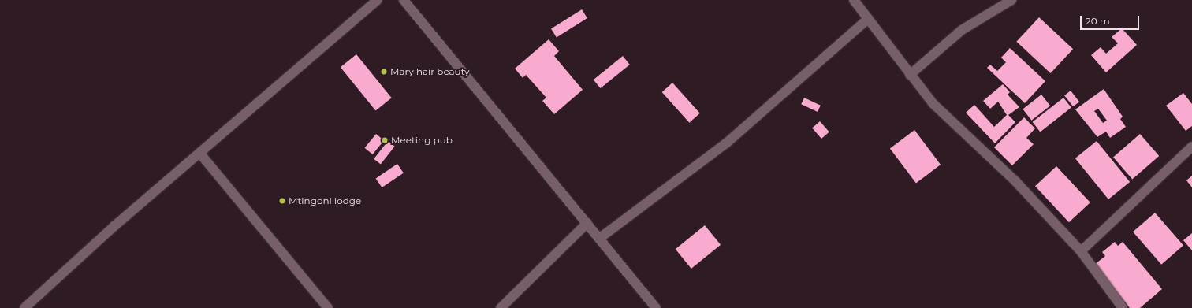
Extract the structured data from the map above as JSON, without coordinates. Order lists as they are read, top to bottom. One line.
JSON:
{"places":["Mary hair beauty","Meeting pub","Mtingoni lodge"],"scale_bar":"20 m"}
